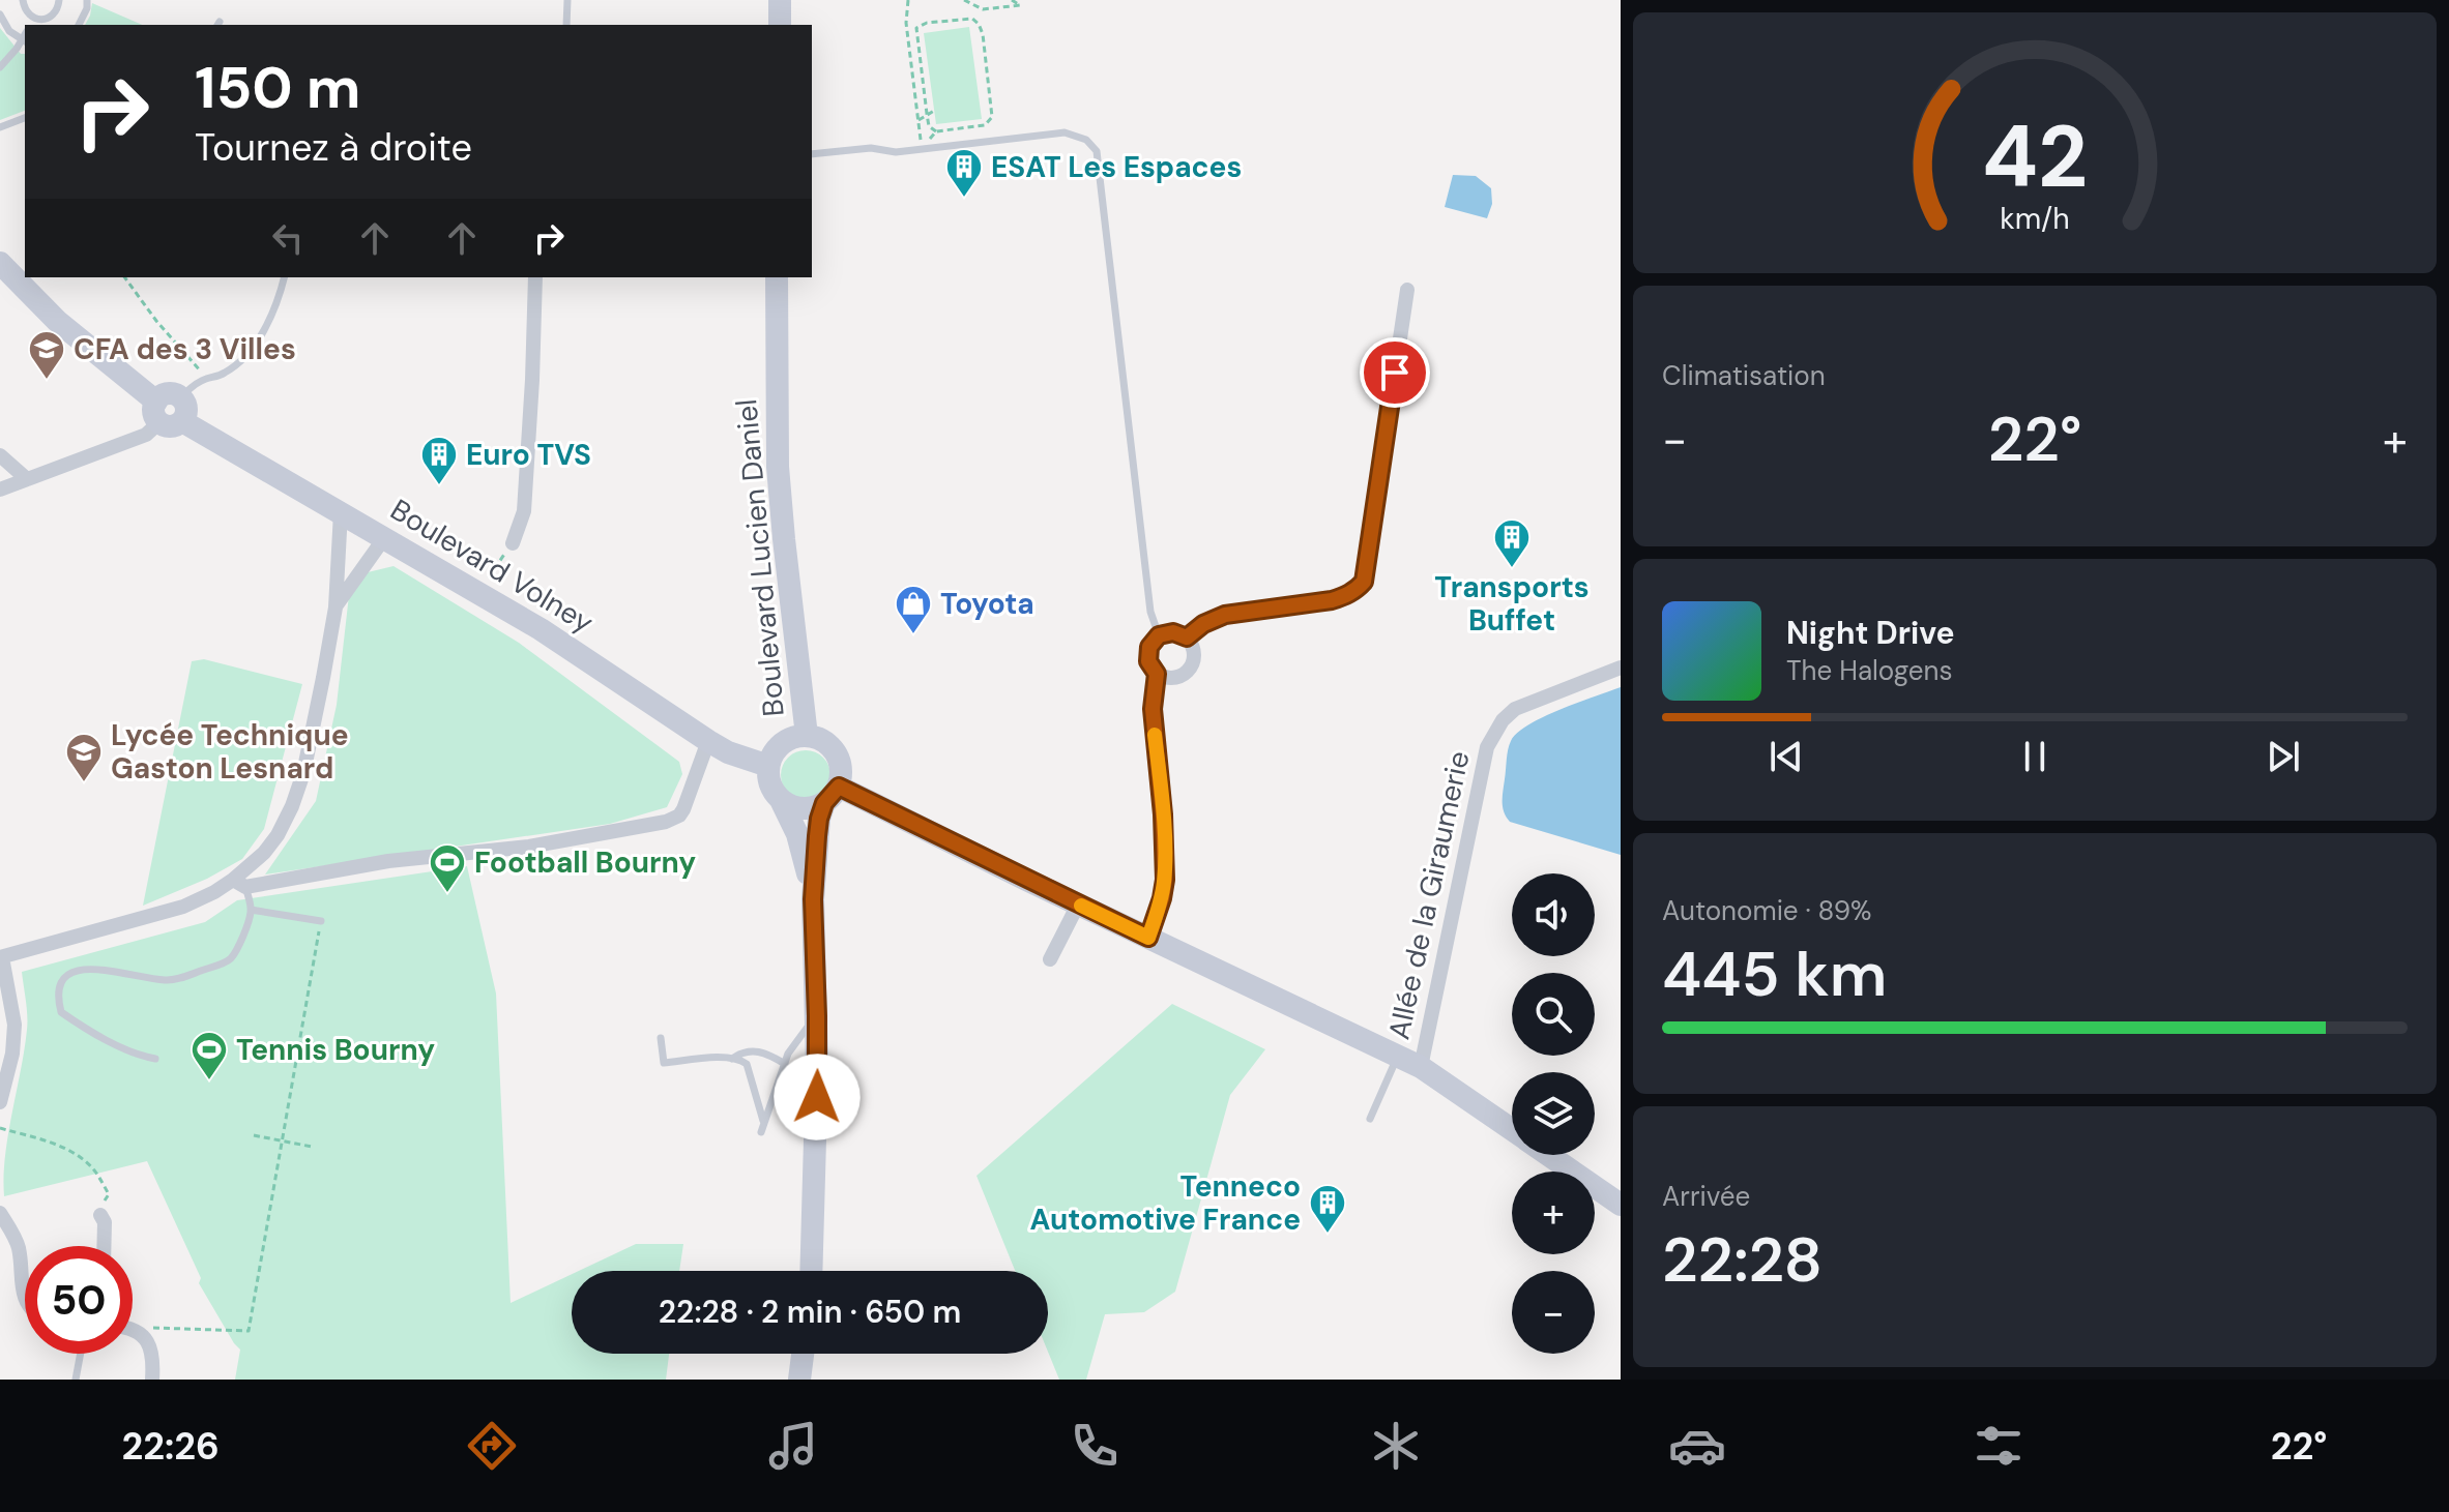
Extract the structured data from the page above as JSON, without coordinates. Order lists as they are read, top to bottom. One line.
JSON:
{"streets":{"main road":["Boulevard Lucien Daniel","Boulevard Volney"],"street":["Allée de la Giraumerie"]},"crossings":[["Boulevard Lucien Daniel","Boulevard Volney"]],"places":{"building":["ESAT Les Espaces","Euro TVS","Transports Buffet","Tenneco Automotive France"],"school or university":["CFA des 3 Villes","Lycée Technique Gaston Lesnard"],"shop":["Toyota"],"sports":["Football Bourny","Tennis Bourny"]},"page":{"turn":["150 m","Tournez à droite"],"tile":["Climatisation",["Autonomie · 89%","445 km"],["Arrivée","22:28"]],"heat":["−","22°","+"],"song":["Night Drive","The Halogens"],"map_buttons":["+","−"],"limit":"50","trip":"22:28 · 2 min · 650 m","tabs":["22:26","22°"],"gauge":["42","km/h"]}}
